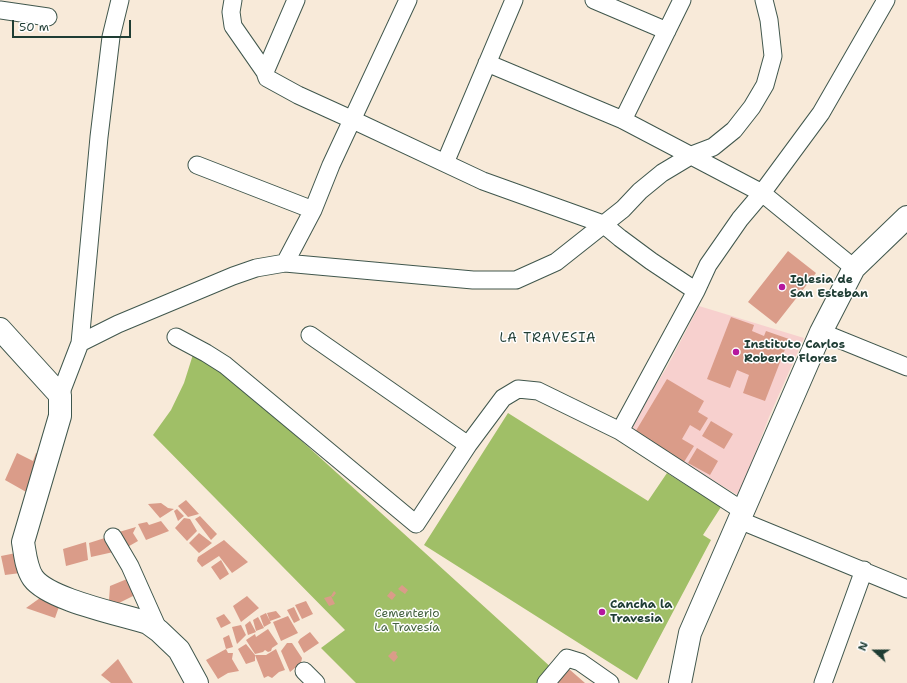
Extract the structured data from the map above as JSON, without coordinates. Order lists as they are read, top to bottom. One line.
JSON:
{"districts":["LA TRAVESIA"],"parks":["Cementerio La Travesía"],"places":["Iglesia de San Esteban","Instituto Carlos Roberto Flores","Cancha la Travesia"],"scale_bar":"50 m","north":"left"}
